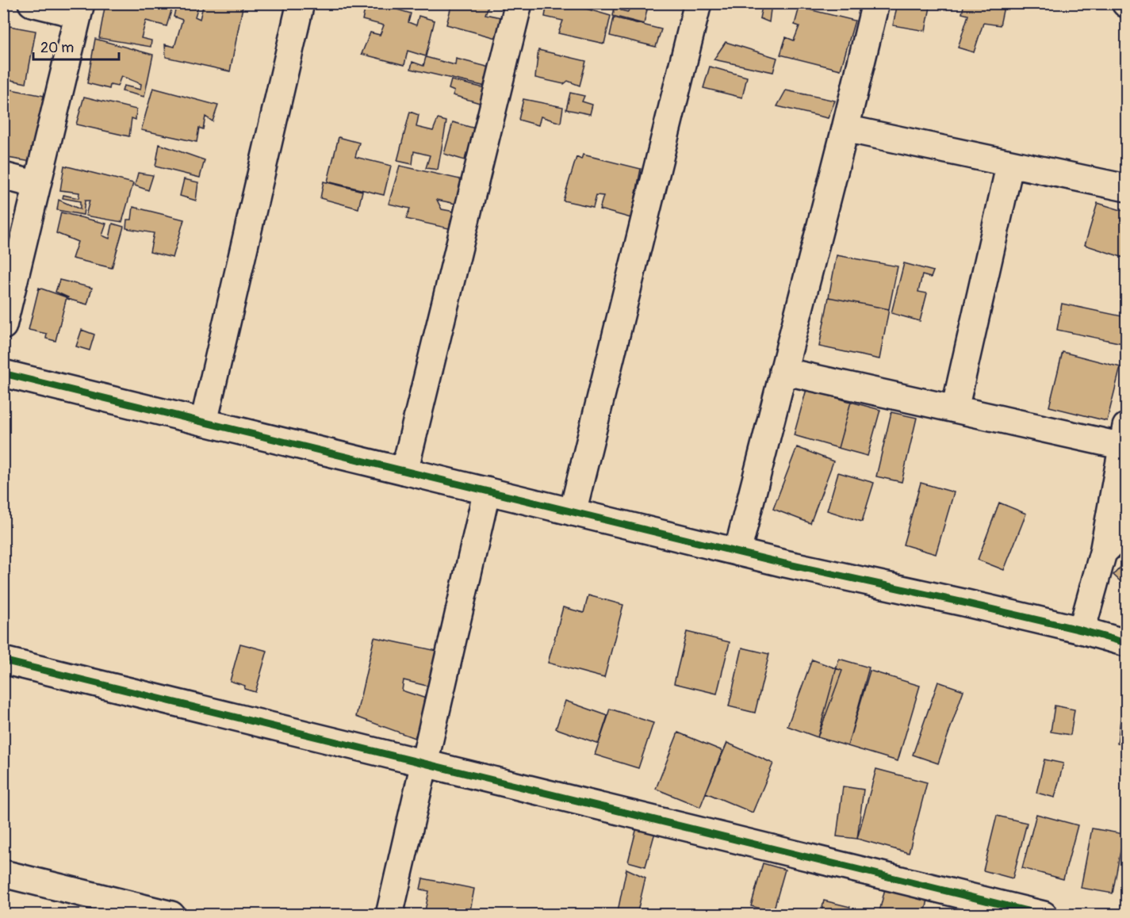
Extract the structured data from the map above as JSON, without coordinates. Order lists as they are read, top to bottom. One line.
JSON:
{"scale_bar":"20 m"}
